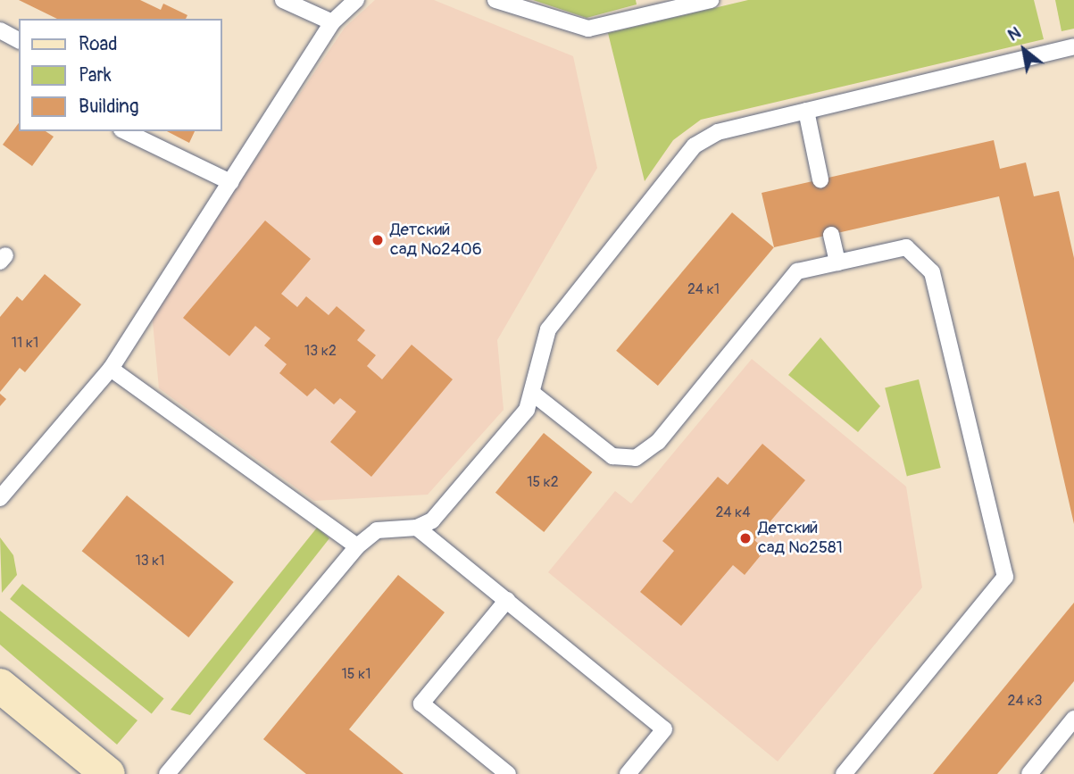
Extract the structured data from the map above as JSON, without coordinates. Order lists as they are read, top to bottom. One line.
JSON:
{"places":["Детский сад №2406","Детский сад №2581"],"house_numbers":["24 к1","11 к1","13 к2","15 к2","24 к4","13 к1","15 к1","24 к3"],"legend":["Road","Park","Building"],"north":"top left"}
